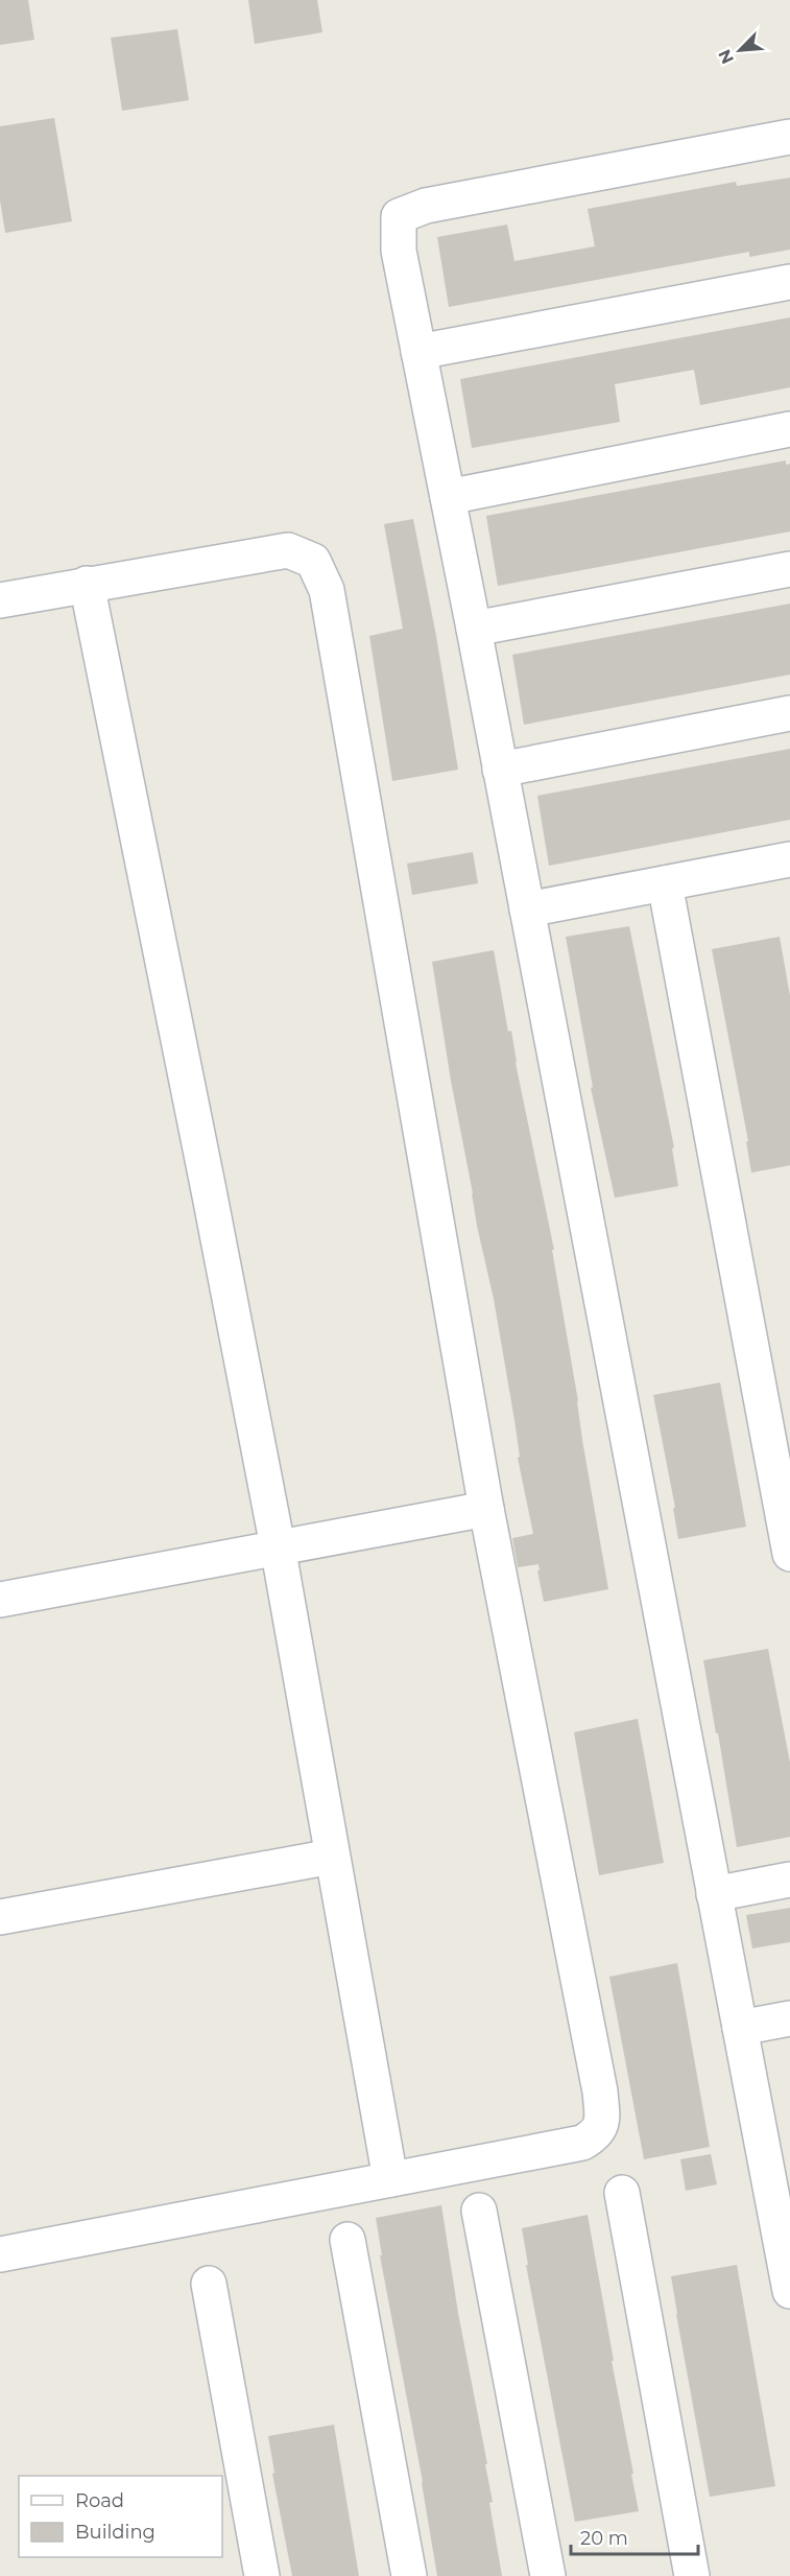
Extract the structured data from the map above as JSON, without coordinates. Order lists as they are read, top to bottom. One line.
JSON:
{"legend":["Road","Building"],"scale_bar":"20 m","north":"bottom left"}
